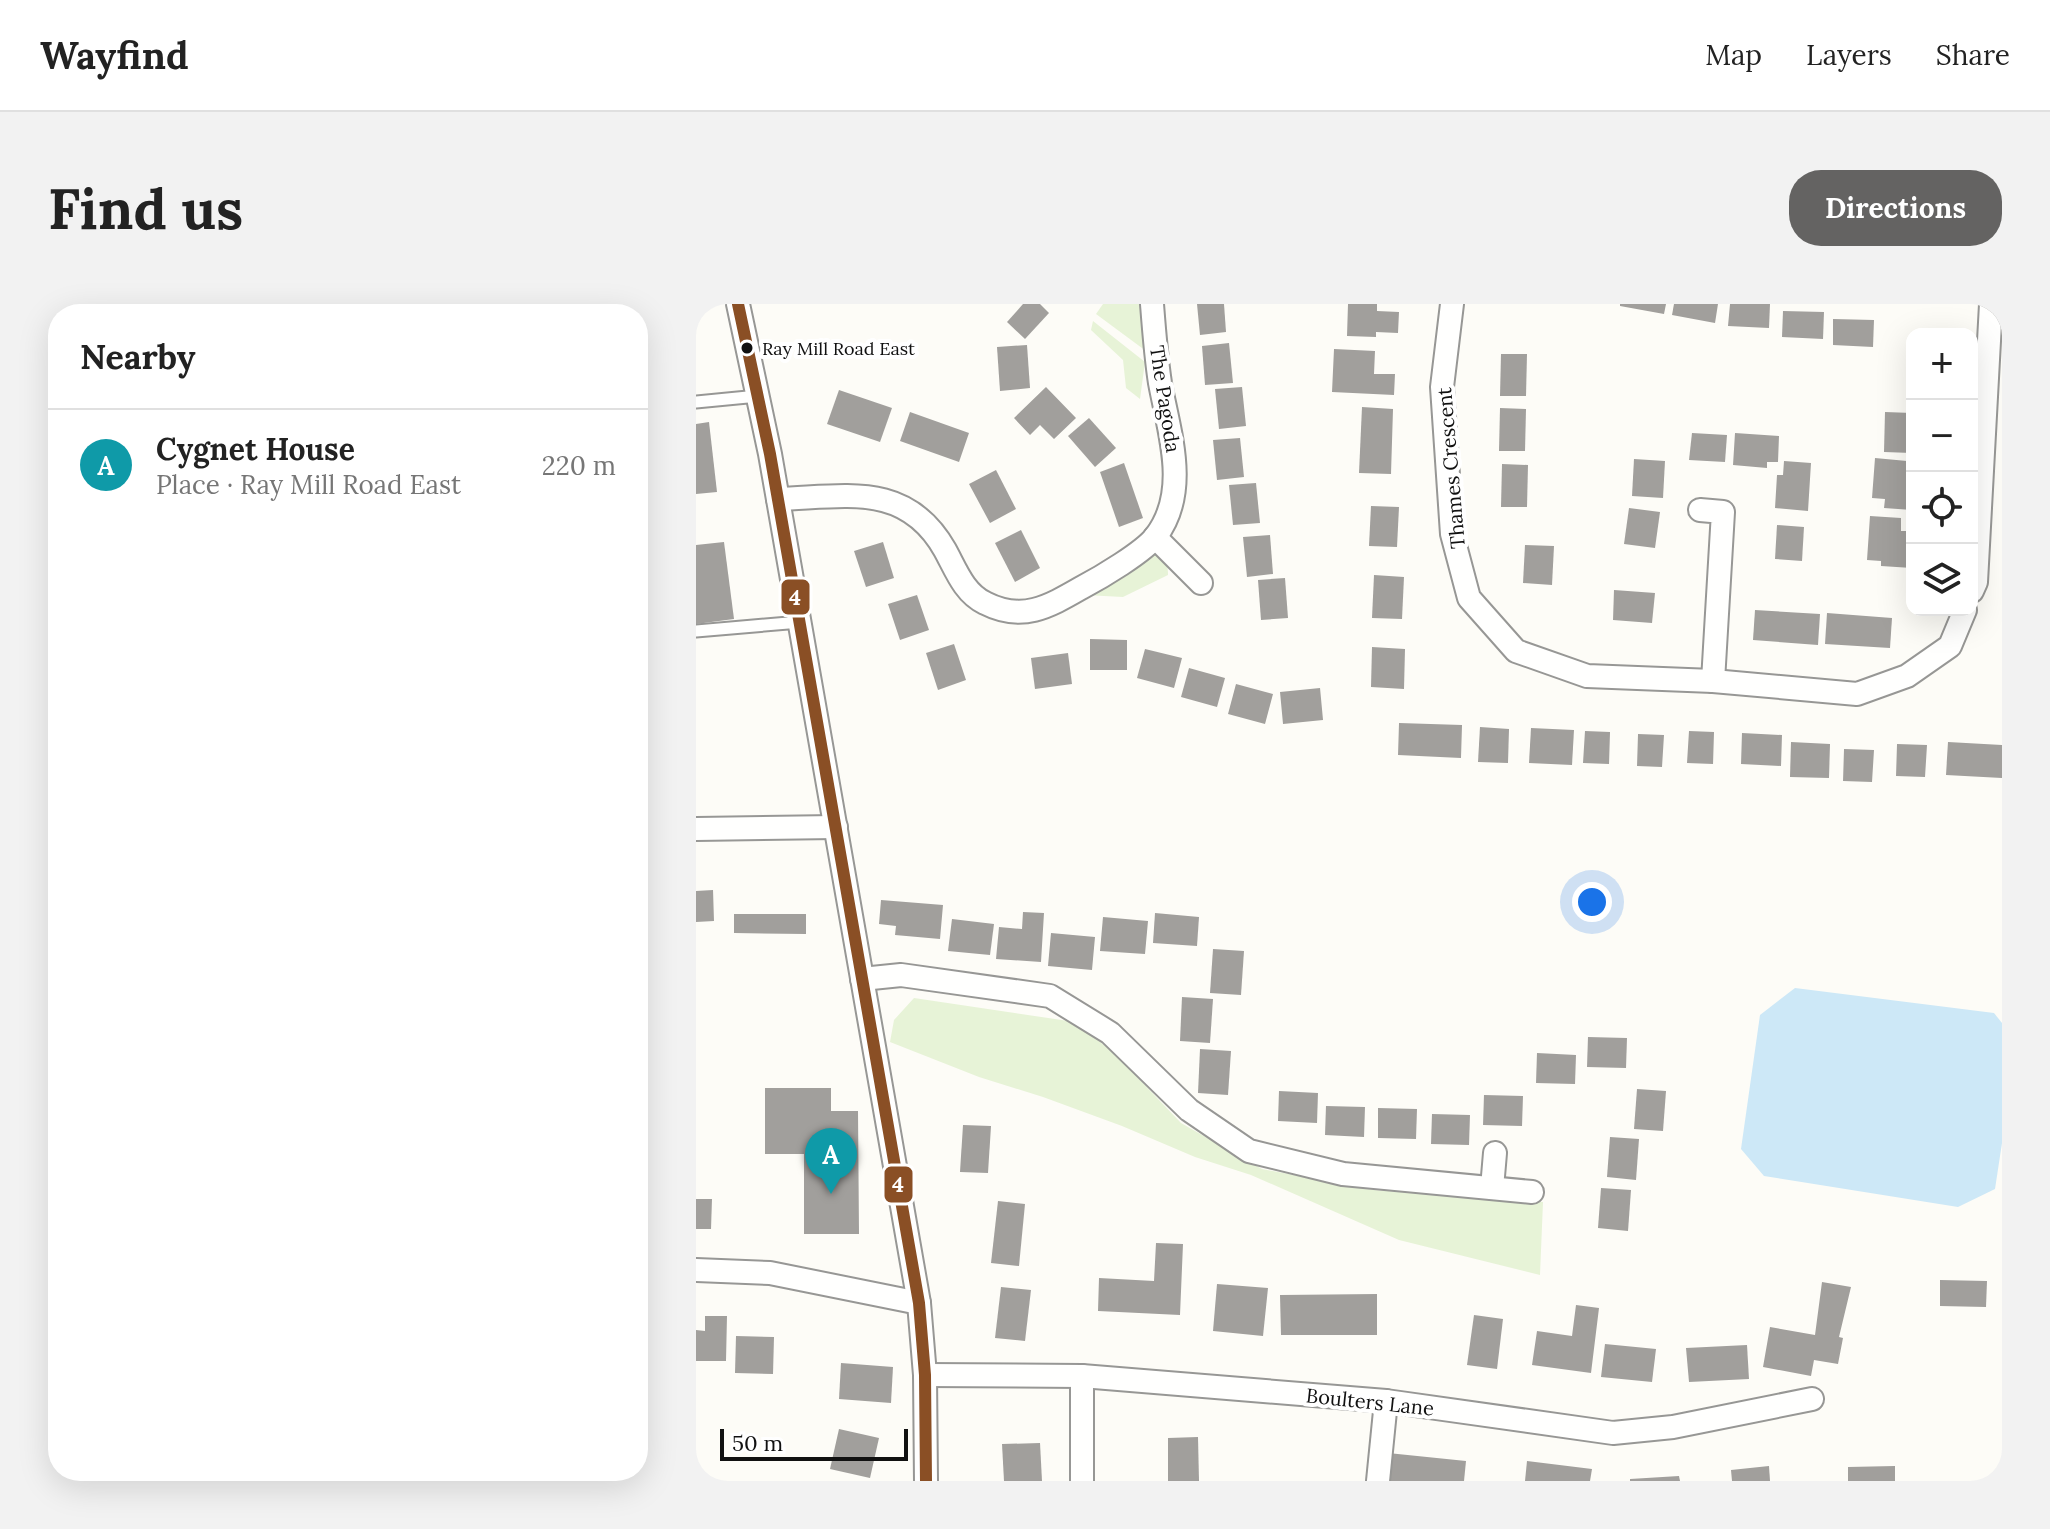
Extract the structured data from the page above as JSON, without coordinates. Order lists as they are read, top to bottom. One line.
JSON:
{"streets":{"street":["The Pagoda","Thames Crescent","Boulters Lane"]},"places":["Ray Mill Road East"],"lines":["transit line 4"],"scale_bar":"50 m","page":{"header":"Wayfind","nav":["Map","Layers","Share"],"buttons":"Directions","title":"Find us","heading":"Nearby","map_buttons":["+","−"],"list":[{"mark":"A","name":"Cygnet House","note":"Place · Ray Mill Road East","value":"220 m"}],"pins":"A","scale":"50 m"}}
